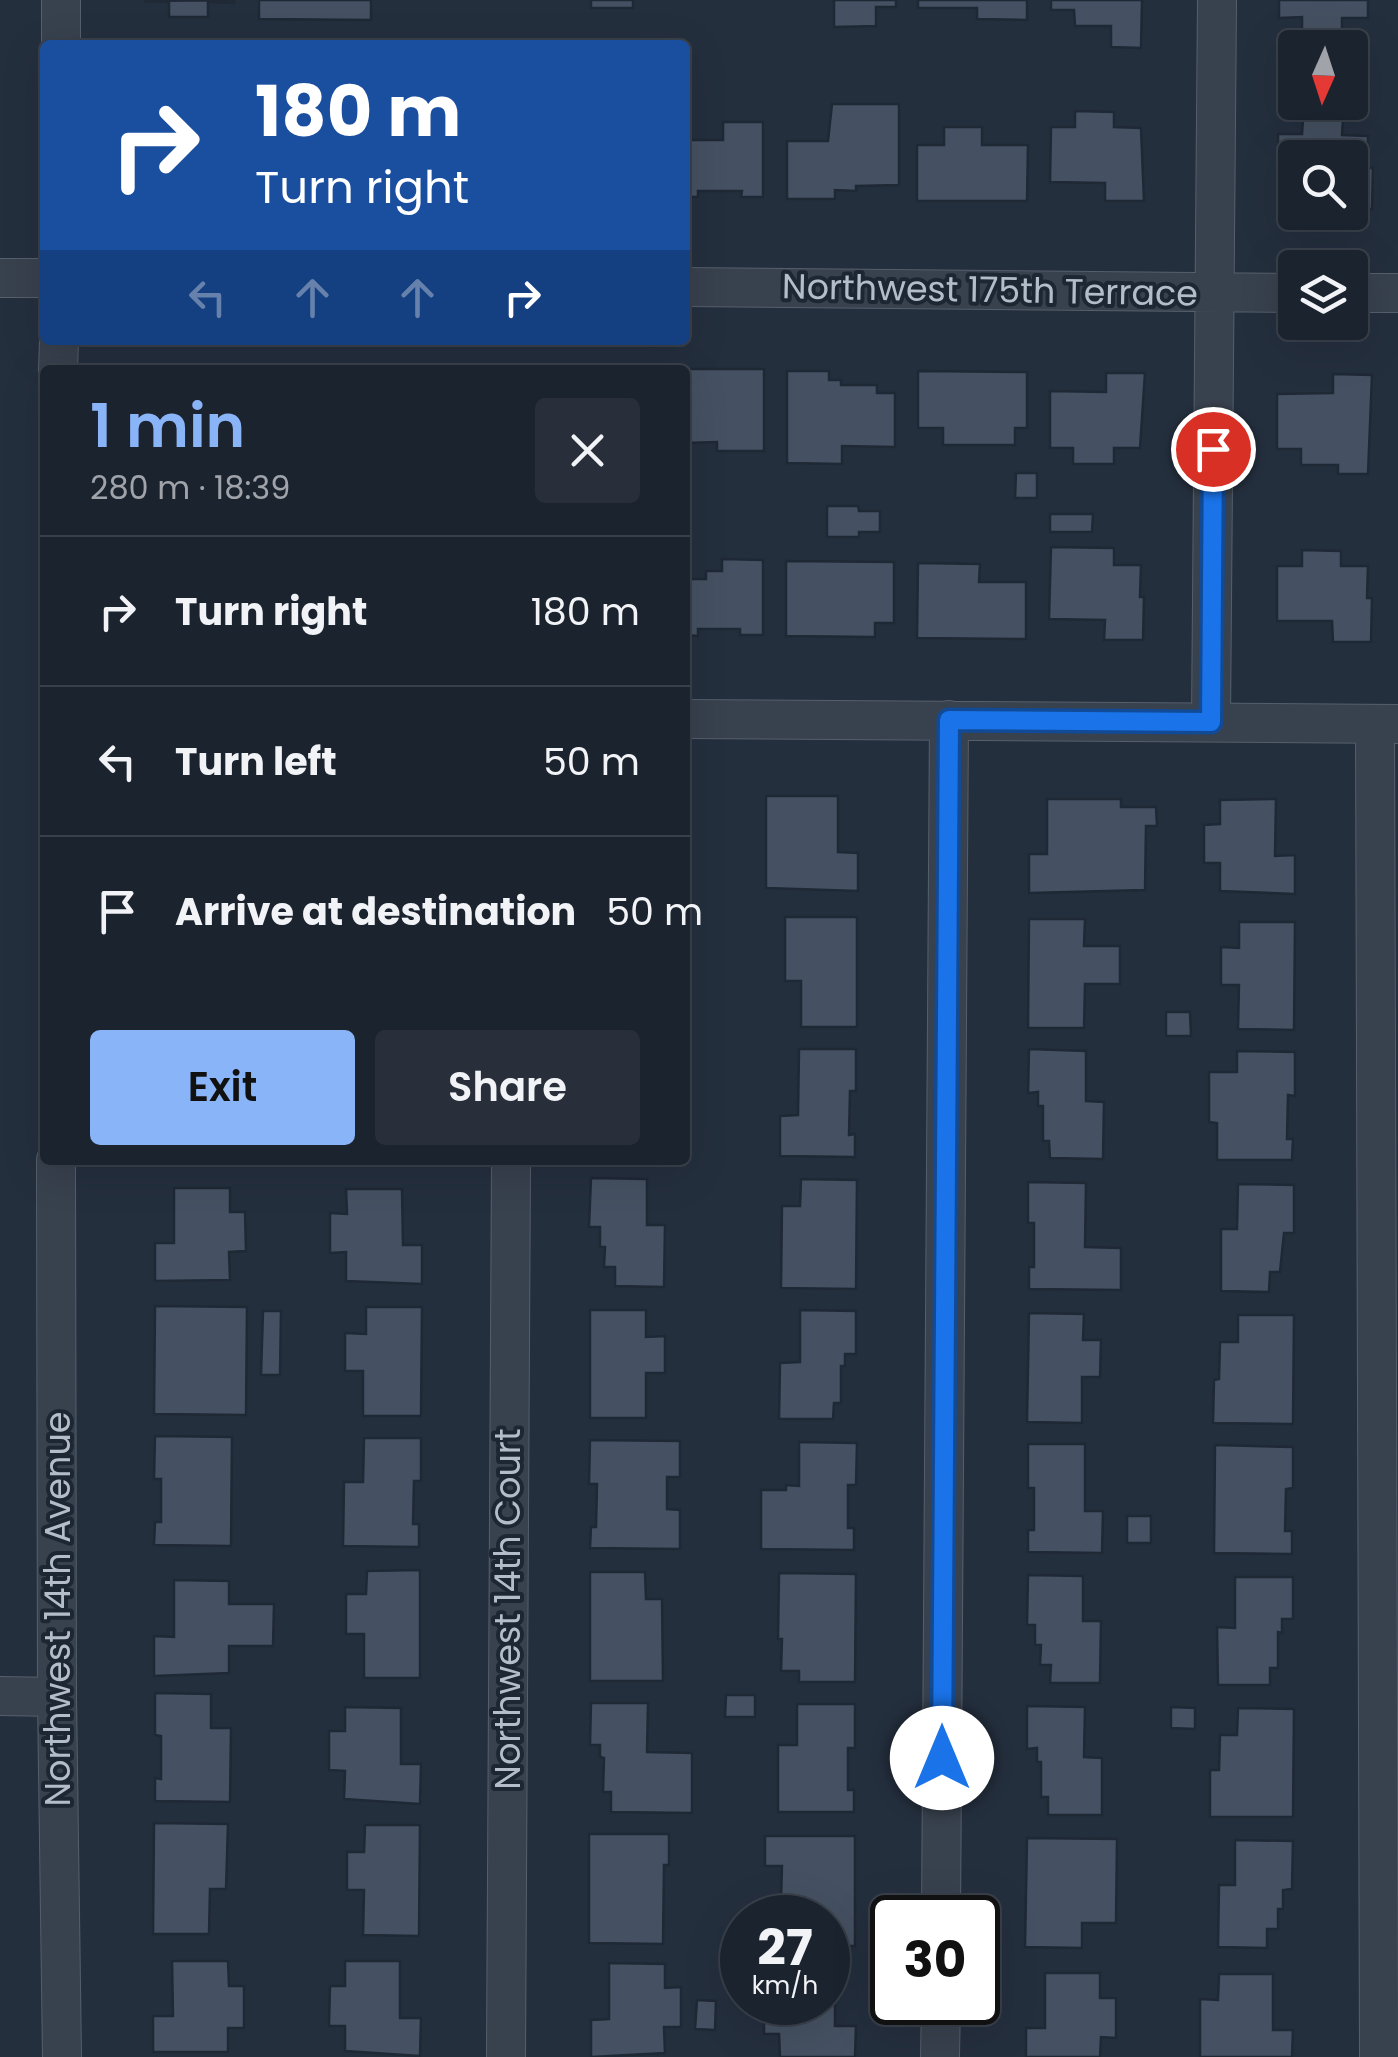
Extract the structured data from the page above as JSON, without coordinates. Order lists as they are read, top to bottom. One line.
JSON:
{"streets":{"street":["Northwest 175th Terrace","Northwest 14th Avenue","Northwest 14th Court"]},"north":"bottom","page":{"turn":["180 m","Turn right"],"heading":["1 min","280 m · 18:39"],"list":[{"name":"Turn right","value":"180 m"},{"name":"Turn left","value":"50 m"},{"name":"Arrive at destination","value":"50 m"}],"buttons":["Exit","Share"],"speed":"27 km/h","limit":"30"}}
